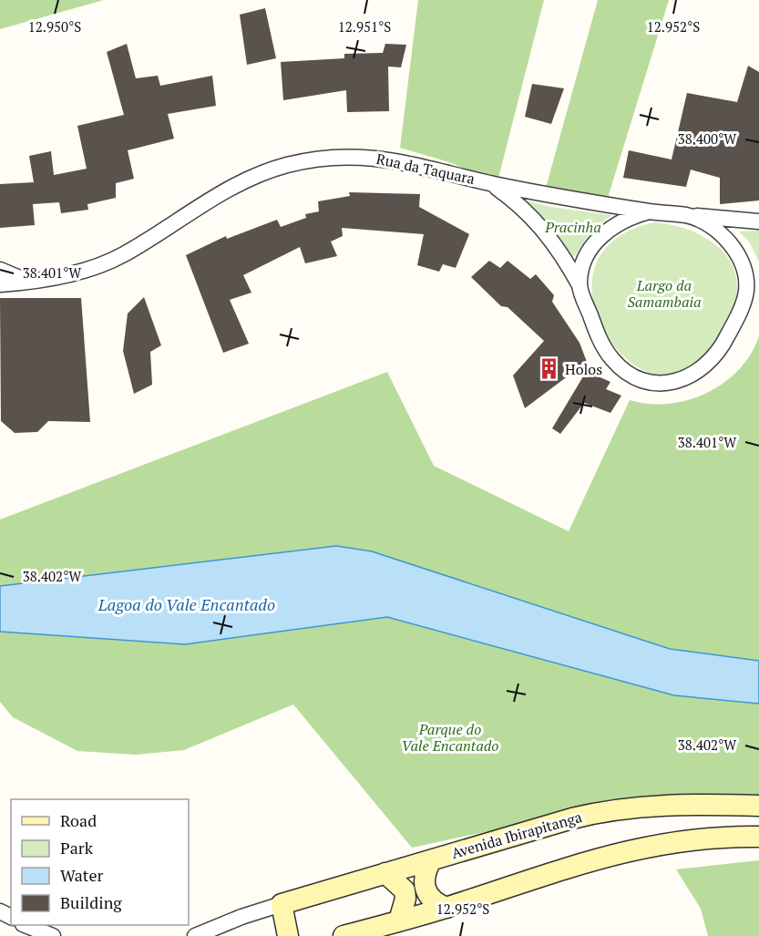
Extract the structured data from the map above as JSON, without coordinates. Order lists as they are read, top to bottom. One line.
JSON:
{"streets":{"main road":["Avenida Ibirapitanga"],"street":["Rua da Taquara"]},"water":["Lagoa do Vale Encantado"],"parks":["Pracinha","Largo da Samambaia","Parque do Vale Encantado"],"places":{"building":["Holos"]},"legend":["Road","Park","Water","Building"],"coordinates":["12.951°S","12.952°S","12.950°S","38.400°W","38.401°W","38.402°W"]}
